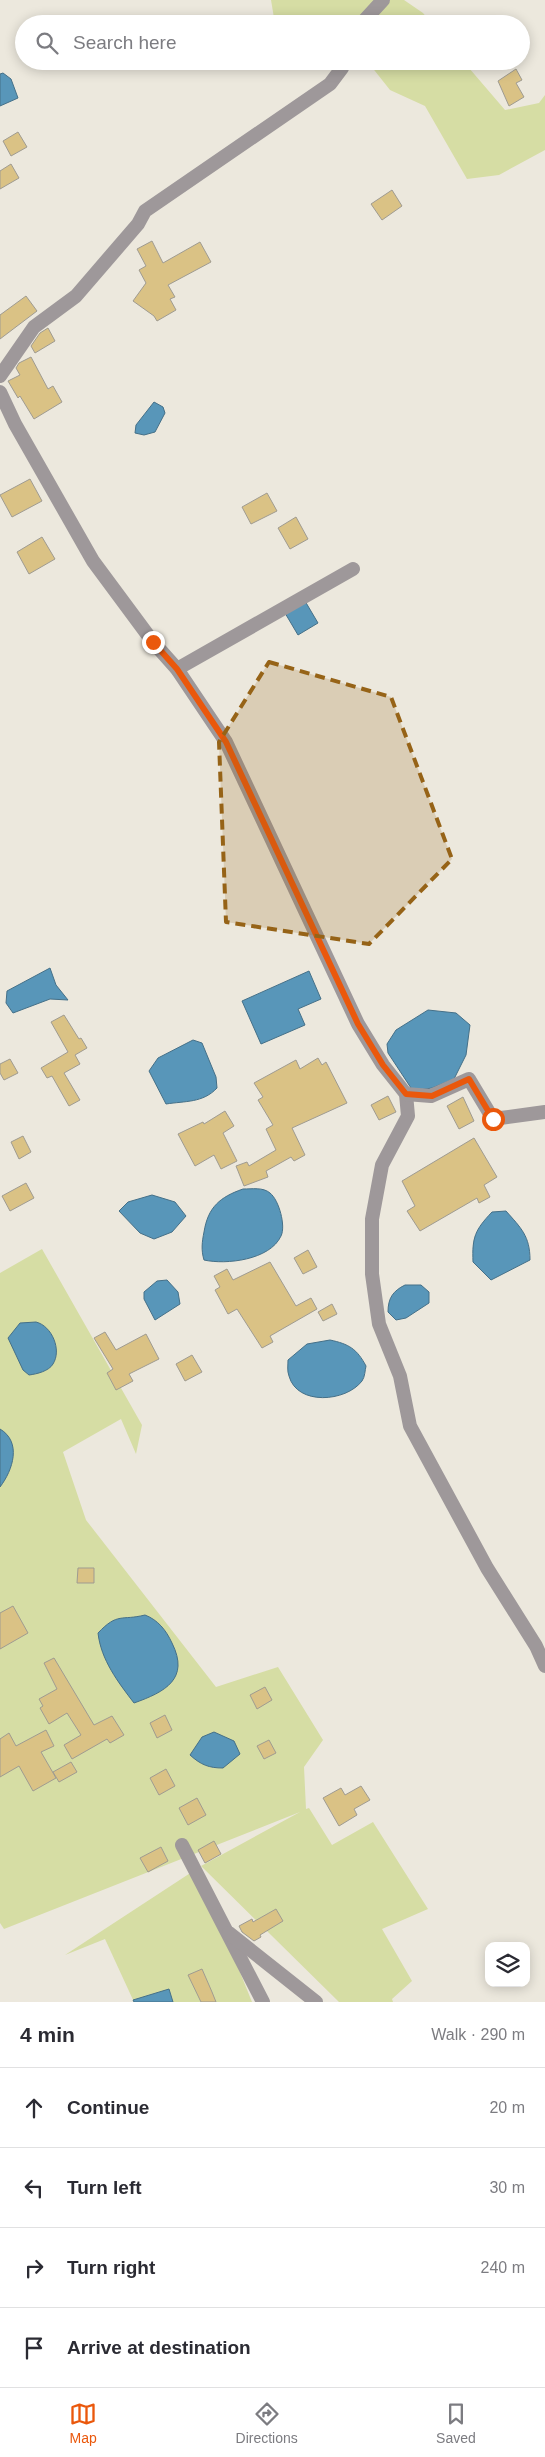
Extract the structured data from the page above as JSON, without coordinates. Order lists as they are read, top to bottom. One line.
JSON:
{"page":{"search":"Search here","heading":["4 min","Walk · 290 m"],"list":[["Continue","20 m"],["Turn left","30 m"],["Turn right","240 m"],"Arrive at destination"],"nav":["Map","Directions","Saved"]}}
